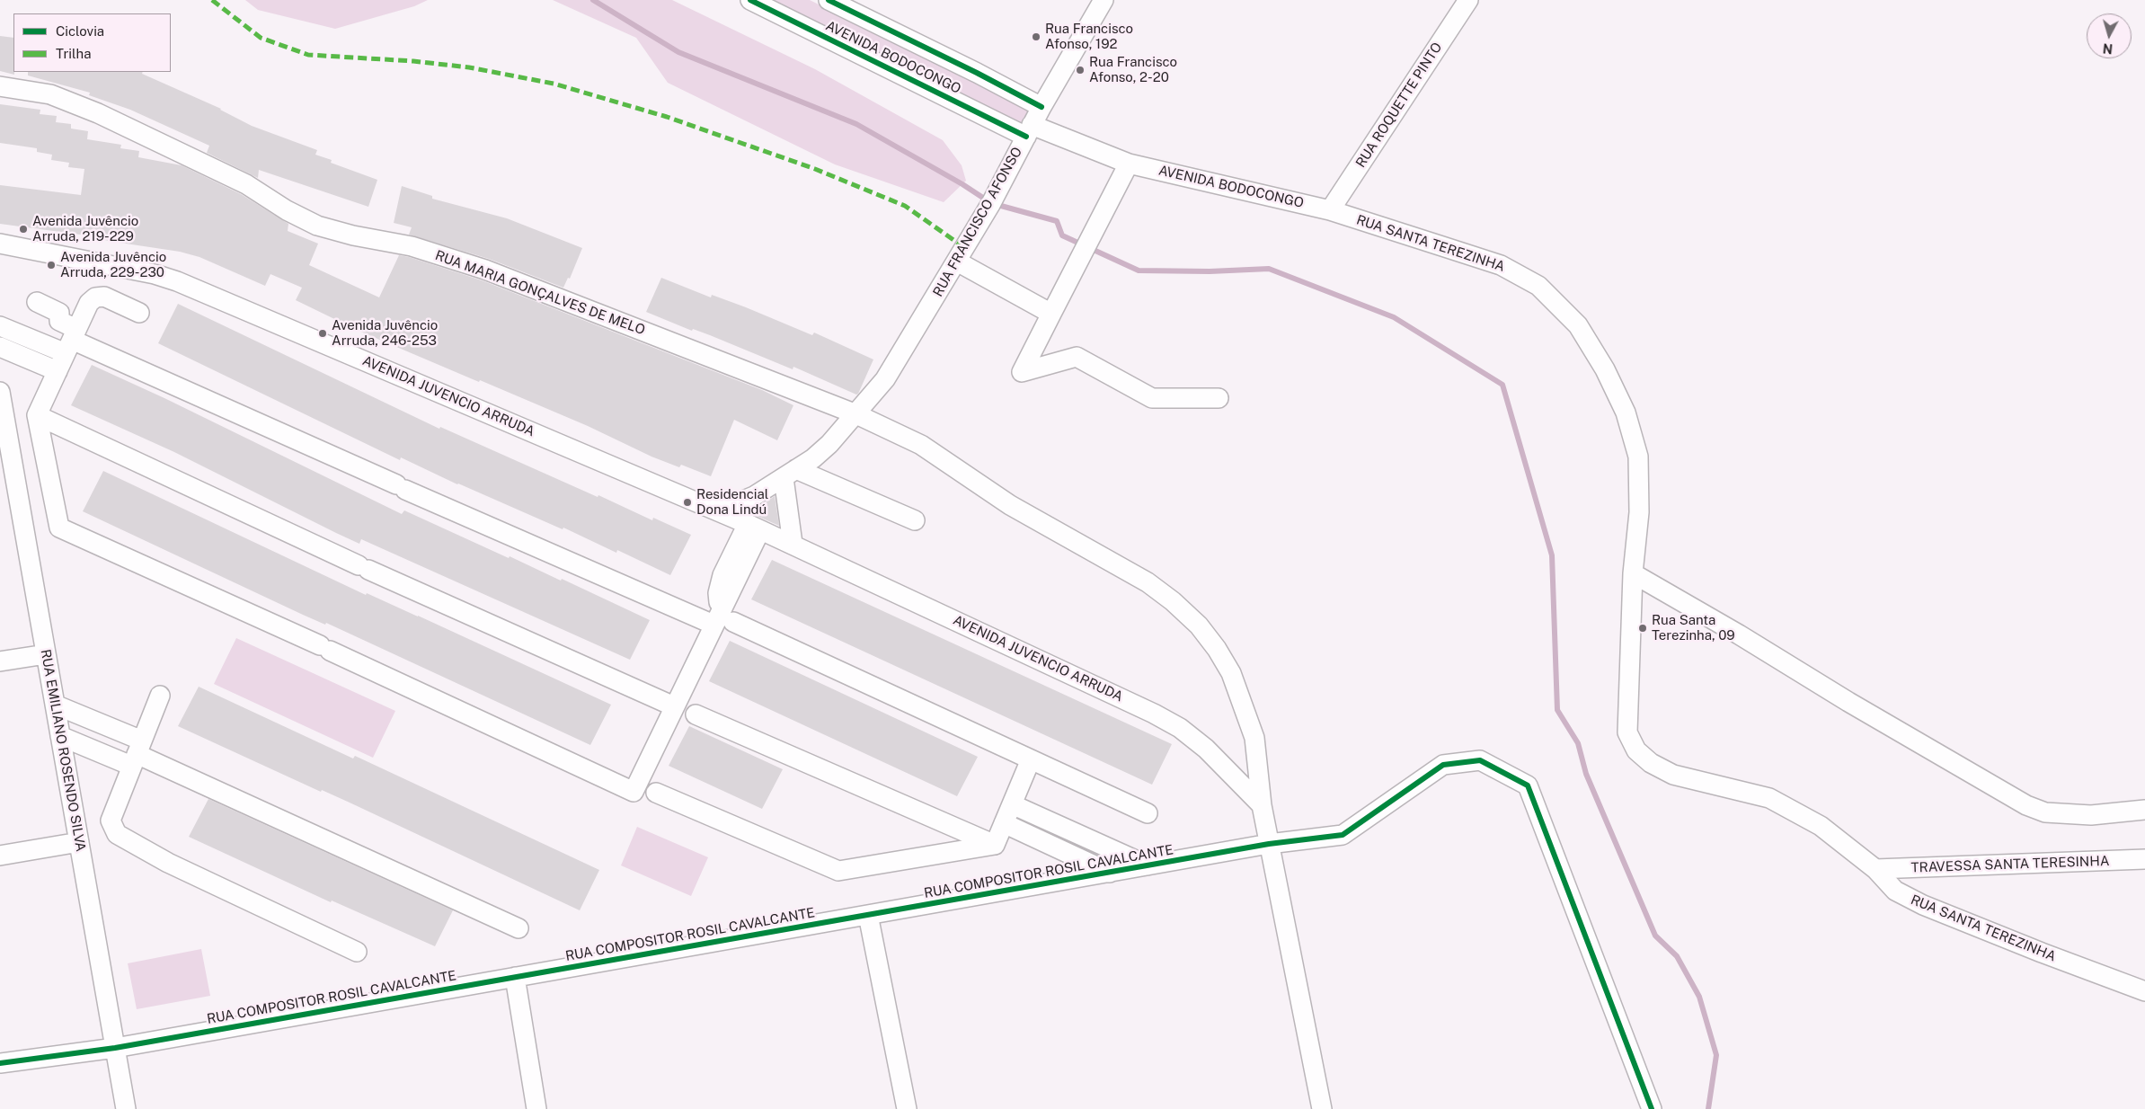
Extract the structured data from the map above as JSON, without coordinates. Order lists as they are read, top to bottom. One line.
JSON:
{"streets":{"street":["AVENIDA BODOCONGO","RUA ROQUETTE PINTO","RUA FRANCISCO AFONSO","RUA SANTA TEREZINHA","RUA MARIA GONÇALVES DE MELO","AVENIDA JUVENCIO ARRUDA","RUA EMILIANO ROSENDO SILVA","TRAVESSA SANTA TERESINHA","RUA COMPOSITOR ROSIL CAVALCANTE"]},"crossings":[["AVENIDA BODOCONGO","RUA ROQUETTE PINTO"],["AVENIDA BODOCONGO","RUA FRANCISCO AFONSO"],["AVENIDA BODOCONGO","RUA SANTA TEREZINHA"],["RUA ROQUETTE PINTO","RUA SANTA TEREZINHA"],["RUA FRANCISCO AFONSO","RUA MARIA GONÇALVES DE MELO"],["RUA FRANCISCO AFONSO","AVENIDA JUVENCIO ARRUDA"],["RUA SANTA TEREZINHA","TRAVESSA SANTA TERESINHA"],["RUA MARIA GONÇALVES DE MELO","AVENIDA JUVENCIO ARRUDA"],["RUA MARIA GONÇALVES DE MELO","RUA COMPOSITOR ROSIL CAVALCANTE"],["RUA EMILIANO ROSENDO SILVA","RUA COMPOSITOR ROSIL CAVALCANTE"]],"places":["Rua Francisco Afonso, 192","Rua Francisco Afonso, 2-20","Avenida Juvêncio Arruda, 219-229","Avenida Juvêncio Arruda, 229-230","Avenida Juvêncio Arruda, 246-253","Residencial Dona Lindú","Rua Santa Terezinha, 09"],"legend":["Ciclovia","Trilha"],"north":"bottom"}
